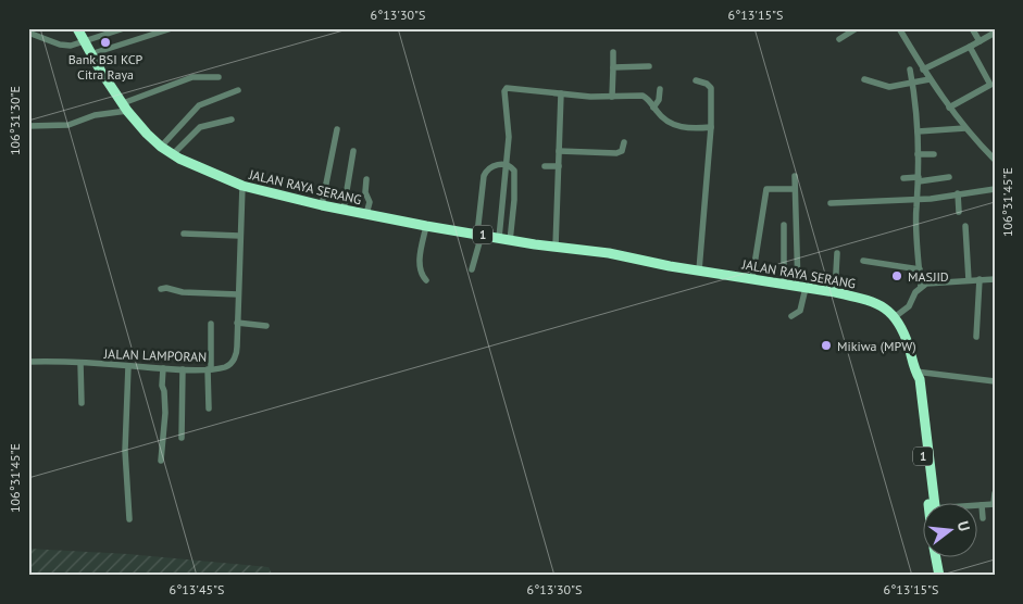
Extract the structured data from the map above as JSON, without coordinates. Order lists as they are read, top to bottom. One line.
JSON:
{"streets":{"highway":["JALAN RAYA SERANG","1"],"street":["JALAN LAMPORAN"]},"crossings":[["JALAN RAYA SERANG","1"],["JALAN RAYA SERANG","JALAN LAMPORAN"]],"places":["Bank BSI KCP Citra Raya","MASJID","Mikiwa (MPW)"],"north":"right","coordinates":["6°13'30\"S","6°13'15\"S","106°31'30\"E","106°31'45\"E","6°13'45\"S"]}
